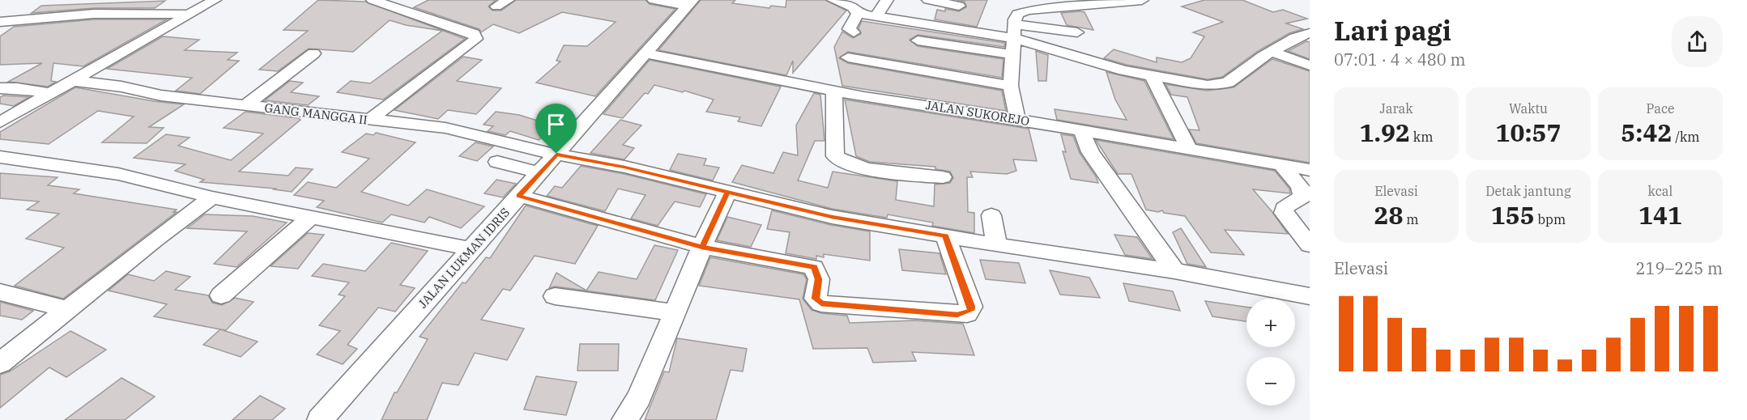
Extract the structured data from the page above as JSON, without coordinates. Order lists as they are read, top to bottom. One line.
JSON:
{"streets":{"street":["JALAN SUKOREJO","GANG MANGGA II","JALAN LUKMAN IDRIS"]},"crossings":[["JALAN SUKOREJO","JALAN LUKMAN IDRIS"],["GANG MANGGA II","JALAN LUKMAN IDRIS"]],"page":{"heading":["Lari pagi","07:01 · 4 × 480 m"],"stats":[["Jarak","1.92 km"],["Waktu","10:57"],["Pace","5:42 /km"],["Elevasi","28 m"],["Detak jantung","155 bpm"],["kcal","141"]],"chart":["Elevasi","219–225 m"],"map_buttons":["+","−"]}}
